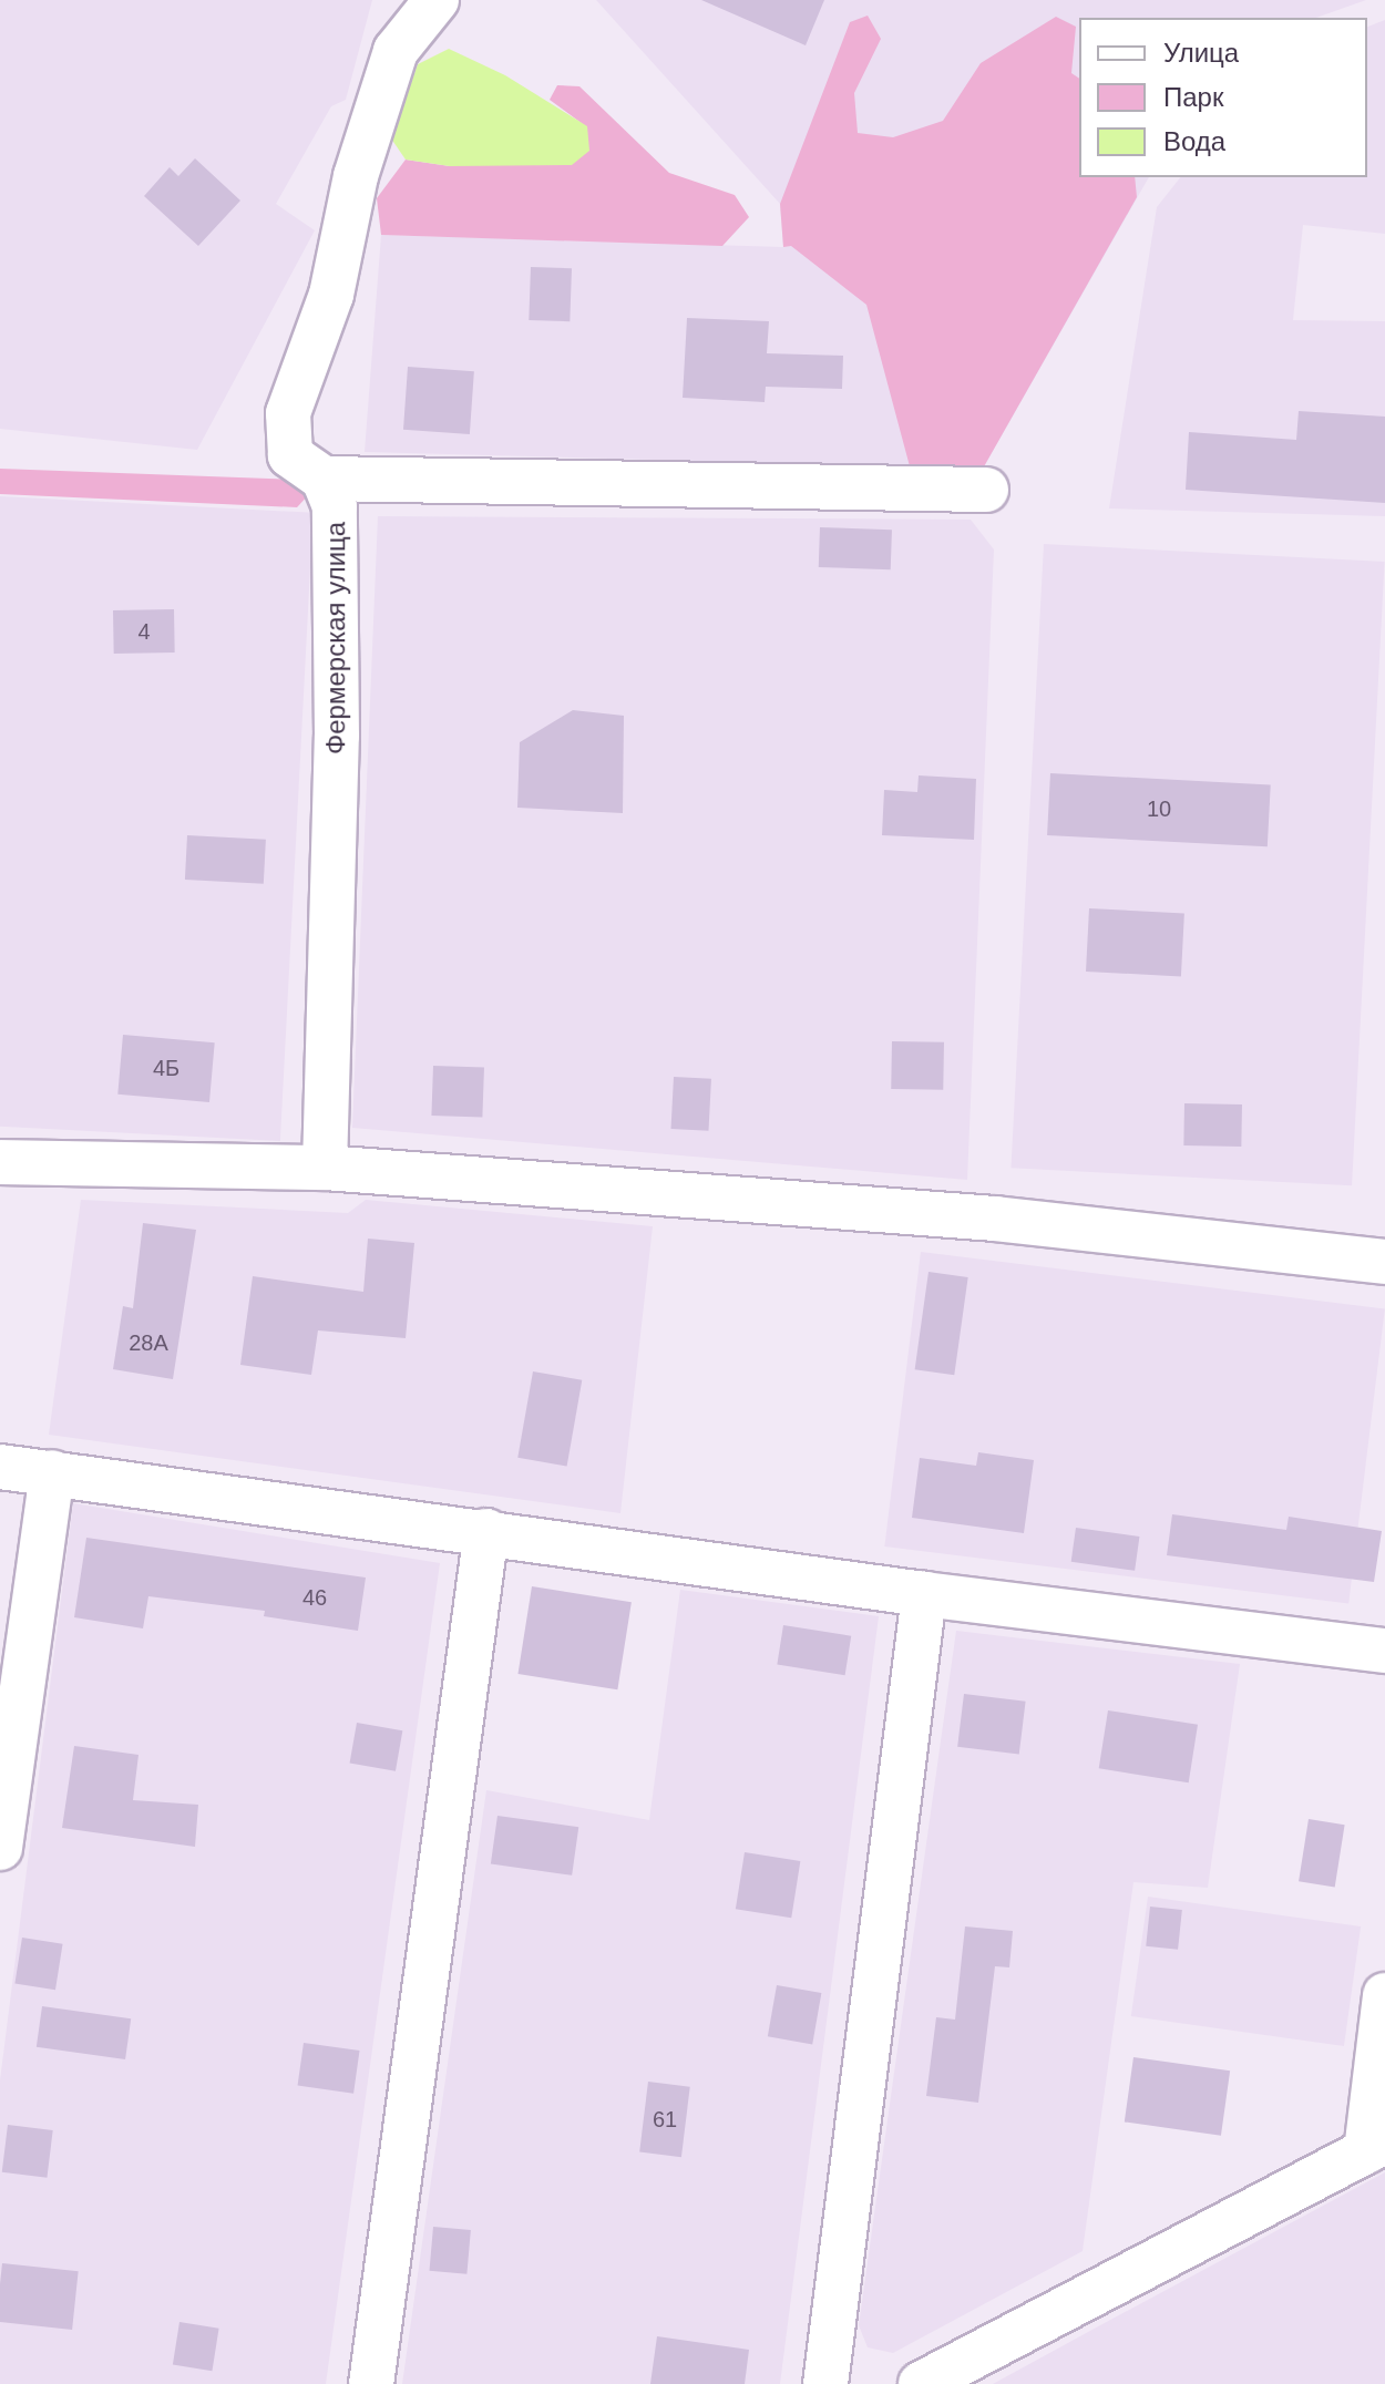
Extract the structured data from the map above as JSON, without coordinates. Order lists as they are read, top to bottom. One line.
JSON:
{"streets":{"street":["Фермерская улица"]},"house_numbers":["4","10","4Б","28А","46","61"],"legend":["Улица","Парк","Вода"]}
